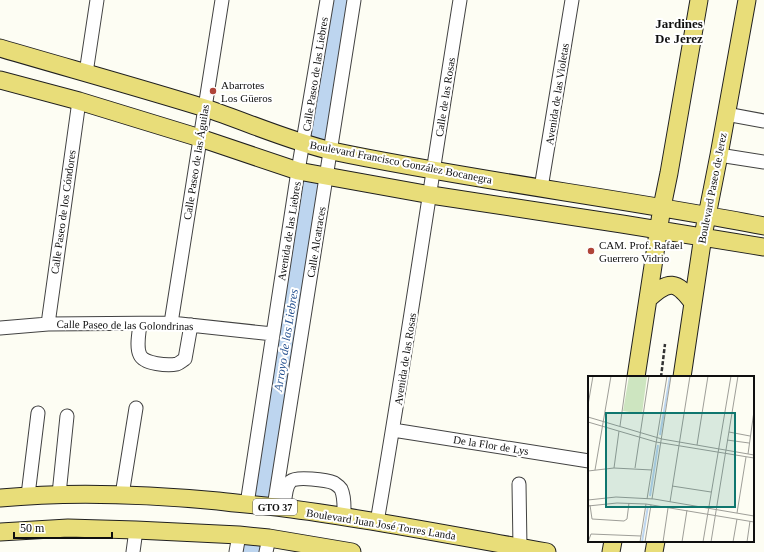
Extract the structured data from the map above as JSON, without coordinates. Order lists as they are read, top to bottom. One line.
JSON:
{"streets":{"main road":["Boulevard Francisco González Bocanegra","Boulevard Paseo de Jerez","GTO 37","Boulevard Juan José Torres Landa"],"street":["Calle Paseo de las Liebres","Avenida de las Violetas","Calle de las Rosas","Calle Paseo de las Águilas","Calle Paseo de los Cóndores","Avenida de las Liebres","Calle Alcatraces","Calle Paseo de las Golondrinas","Avenida de las Rosas","De la Flor de Lys"]},"crossings":[["Calle Paseo de las Liebres","Boulevard Francisco González Bocanegra"],["Calle Paseo de las Liebres","Avenida de las Liebres"],["Avenida de las Violetas","Boulevard Francisco González Bocanegra"],["Calle de las Rosas","Boulevard Francisco González Bocanegra"],["Calle de las Rosas","Avenida de las Rosas"],["Calle Paseo de las Águilas","Boulevard Francisco González Bocanegra"],["Calle Paseo de las Águilas","Calle Paseo de las Golondrinas"],["Boulevard Francisco González Bocanegra","Boulevard Paseo de Jerez"],["Boulevard Francisco González Bocanegra","Calle Alcatraces"],["Calle Paseo de los Cóndores","Calle Paseo de las Golondrinas"],["Avenida de las Liebres","Calle Paseo de las Golondrinas"],["Avenida de las Liebres","Boulevard Juan José Torres Landa"],["Calle Alcatraces","Boulevard Juan José Torres Landa"],["Avenida de las Rosas","De la Flor de Lys"],["Avenida de las Rosas","Boulevard Juan José Torres Landa"]],"districts":["Jardines De Jerez"],"water":["Arroyo de las Liebres"],"places":["Abarrotes Los Güeros","CAM. Prof. Rafael Guerrero Vidrio"],"scale_bar":"50 m"}
